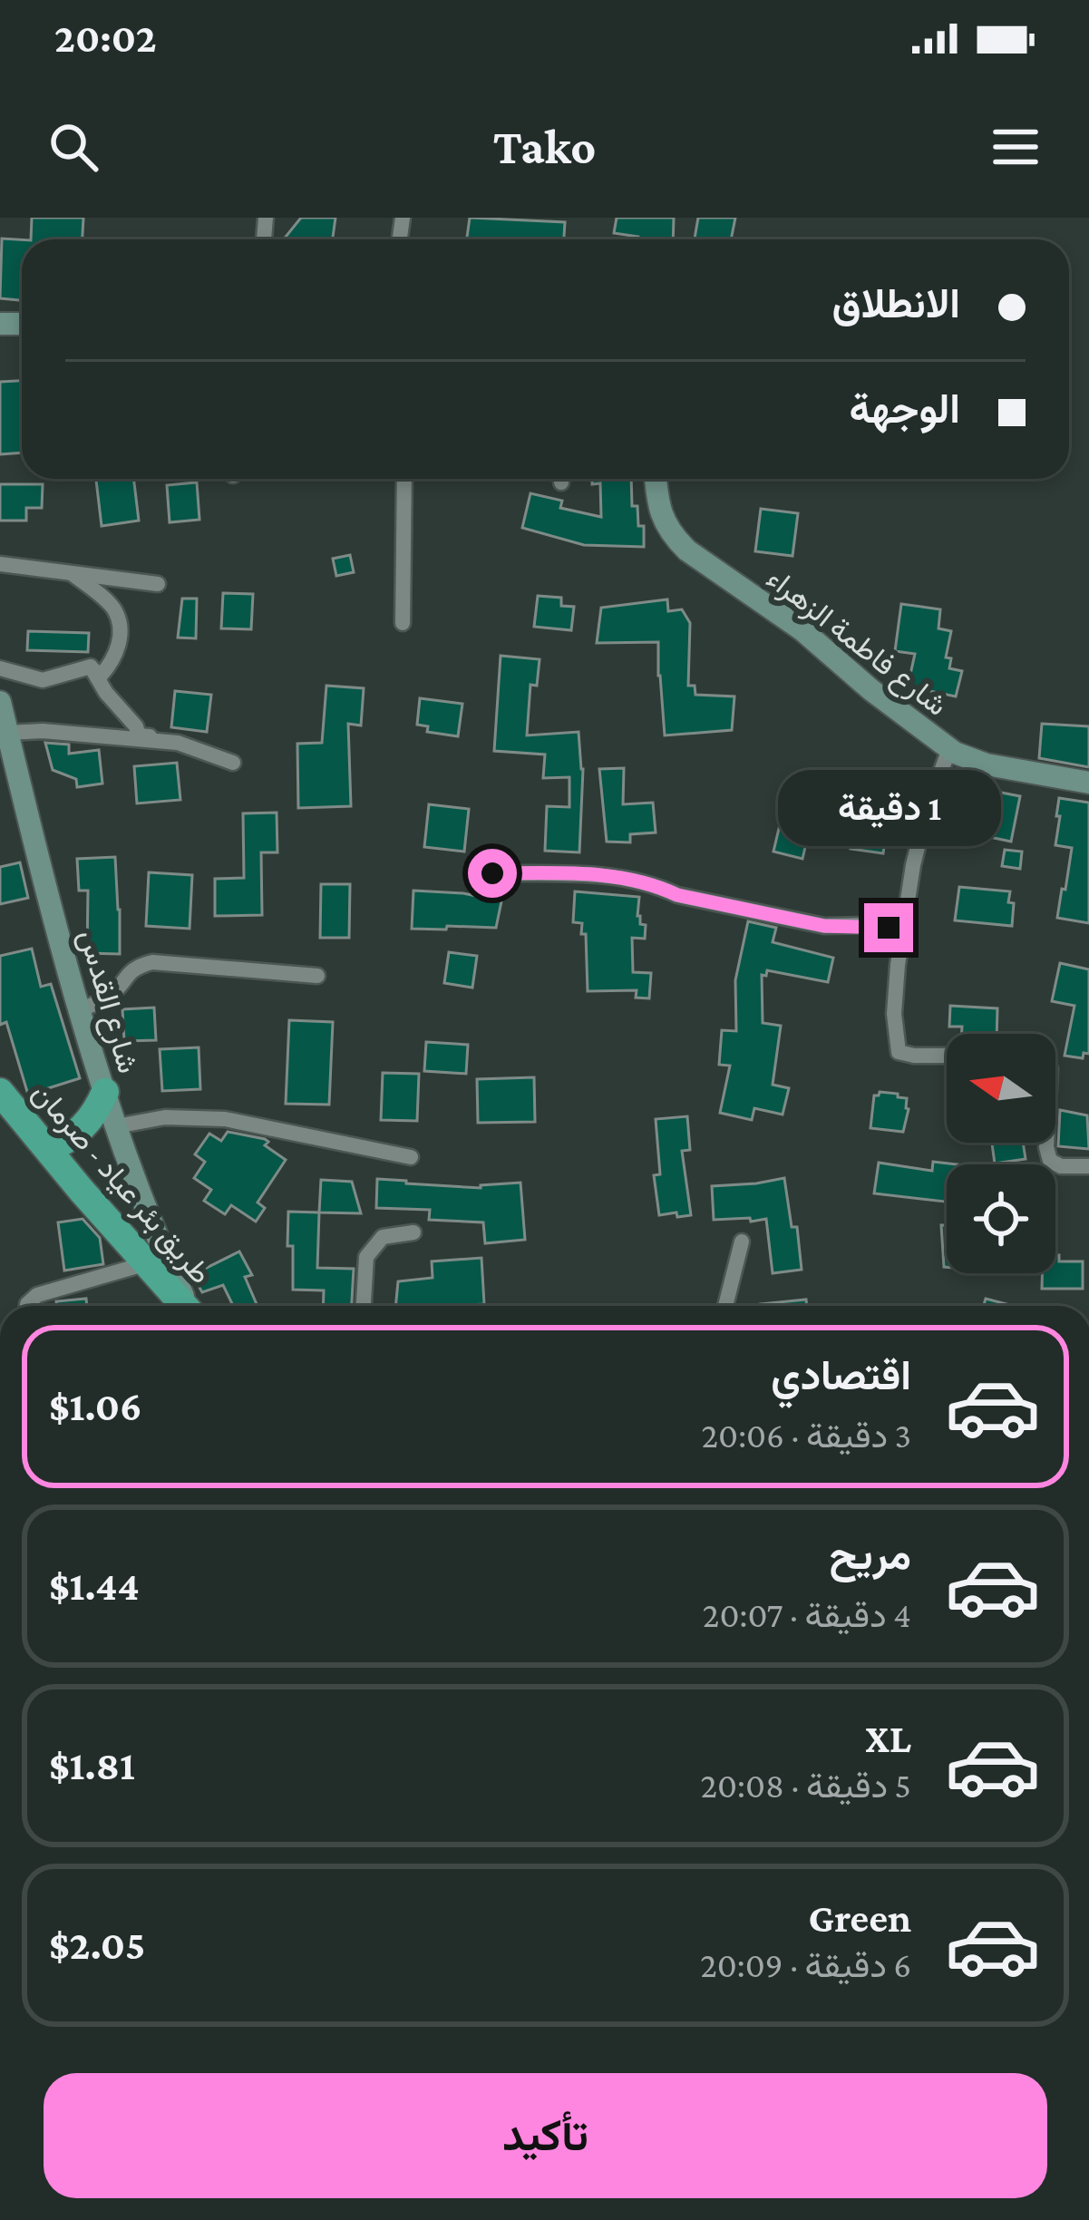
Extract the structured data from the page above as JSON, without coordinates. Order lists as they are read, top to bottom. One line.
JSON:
{"streets":{"highway":["طريق بئر عياد - صرمان"],"street":["شارع فاطمة الزهراء","شارع القدس"]},"north":"left","page":{"status":"20:02","header":"Tako","banner":["الانطلاق","الوجهة"],"bubble":"1 دقيقة","list":[{"name":"اقتصادي","note":"3 دقيقة · 20:06","value":"$1.06"},{"name":"مريح","note":"4 دقيقة · 20:07","value":"$1.44"},{"name":"XL","note":"5 دقيقة · 20:08","value":"$1.81"},{"name":"Green","note":"6 دقيقة · 20:09","value":"$2.05"}],"buttons":"تأكيد"}}
